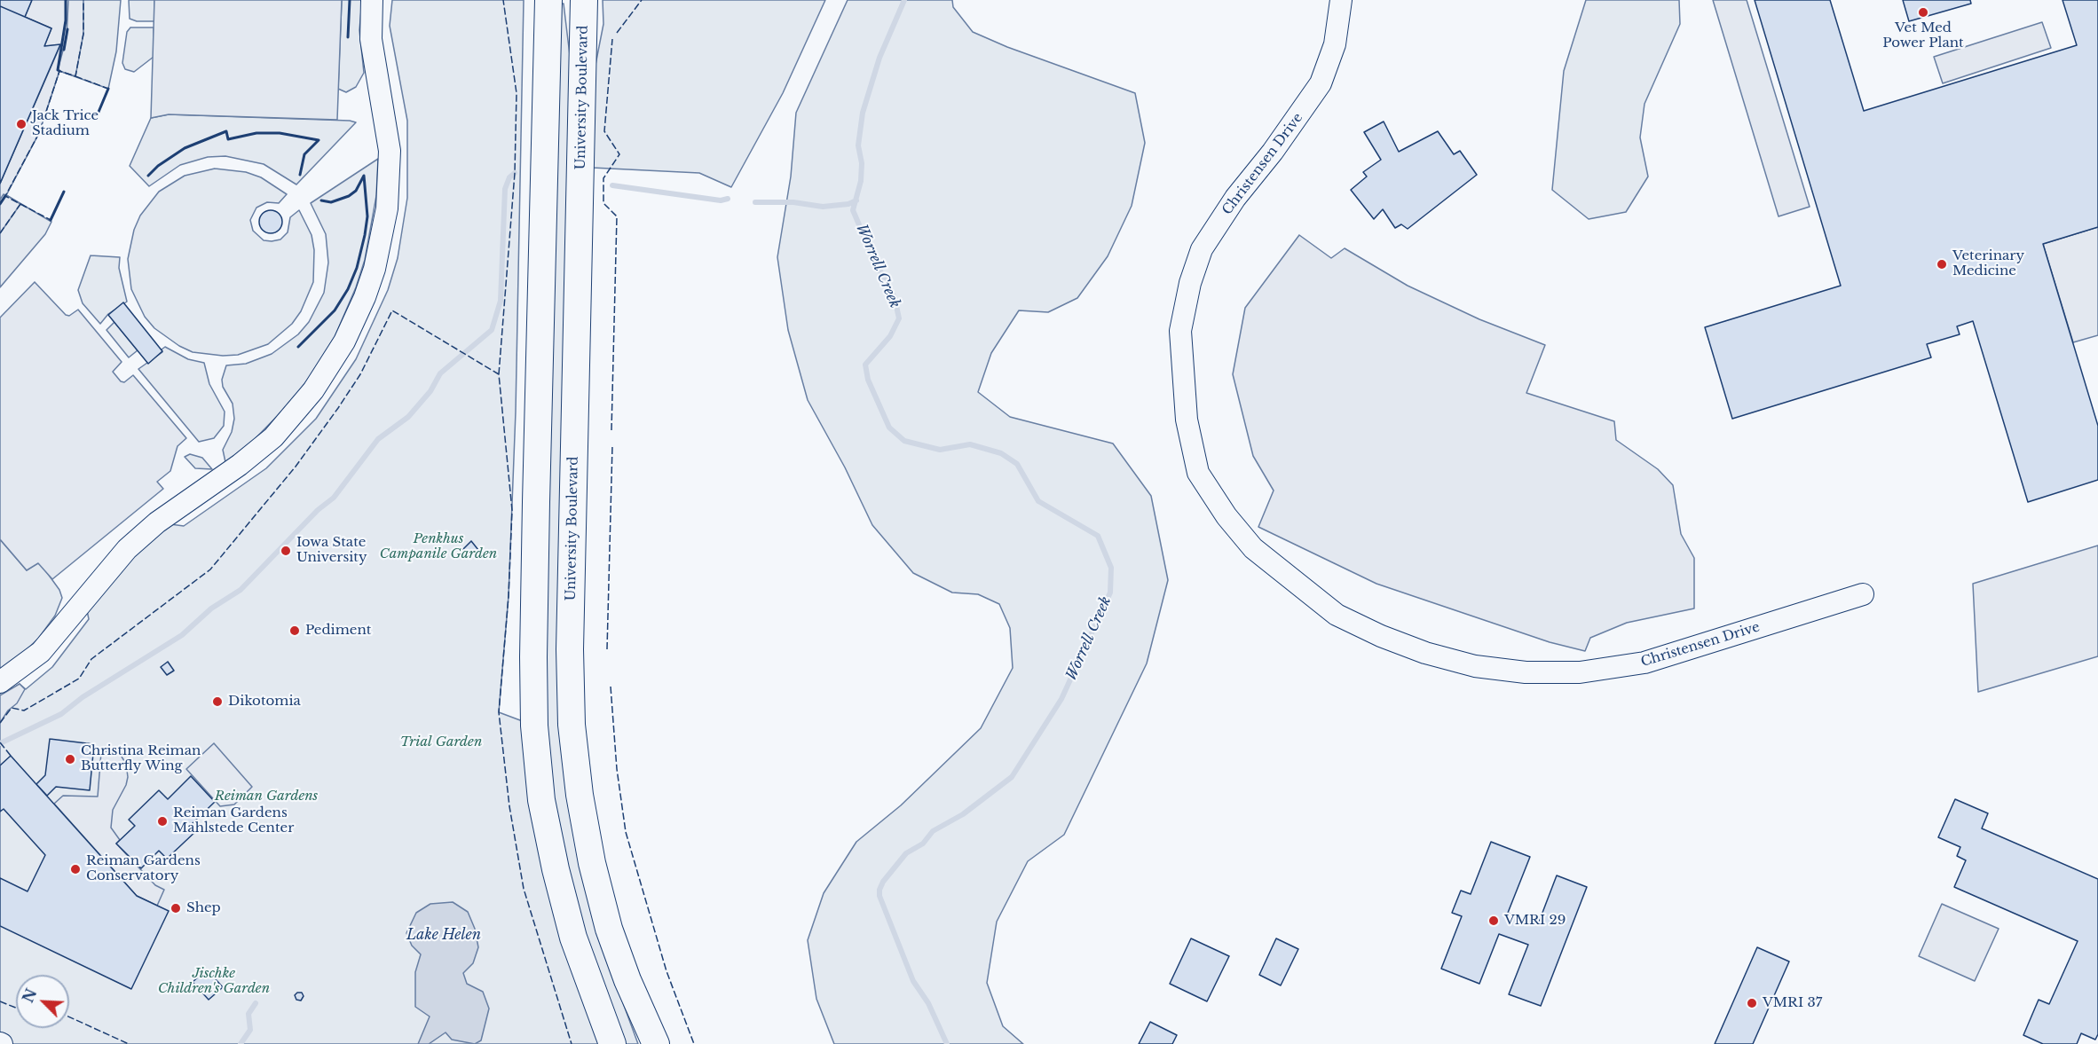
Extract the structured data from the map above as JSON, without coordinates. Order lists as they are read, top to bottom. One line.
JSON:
{"streets":{"main road":["University Boulevard"],"street":["Christensen Drive"]},"water":["Worrell Creek","Lake Helen"],"parks":["Penkhus Campanile Garden","Trial Garden","Reiman Gardens","Jischke Children's Garden"],"places":["Vet Med Power Plant","Jack Trice Stadium","Veterinary Medicine","Iowa State University","Pediment","Dikotomia","Christina Reiman Butterfly Wing","Reiman Gardens Mahlstede Center","Reiman Gardens Conservatory","Shep","VMRI 29","VMRI 37"],"north":"top left"}
